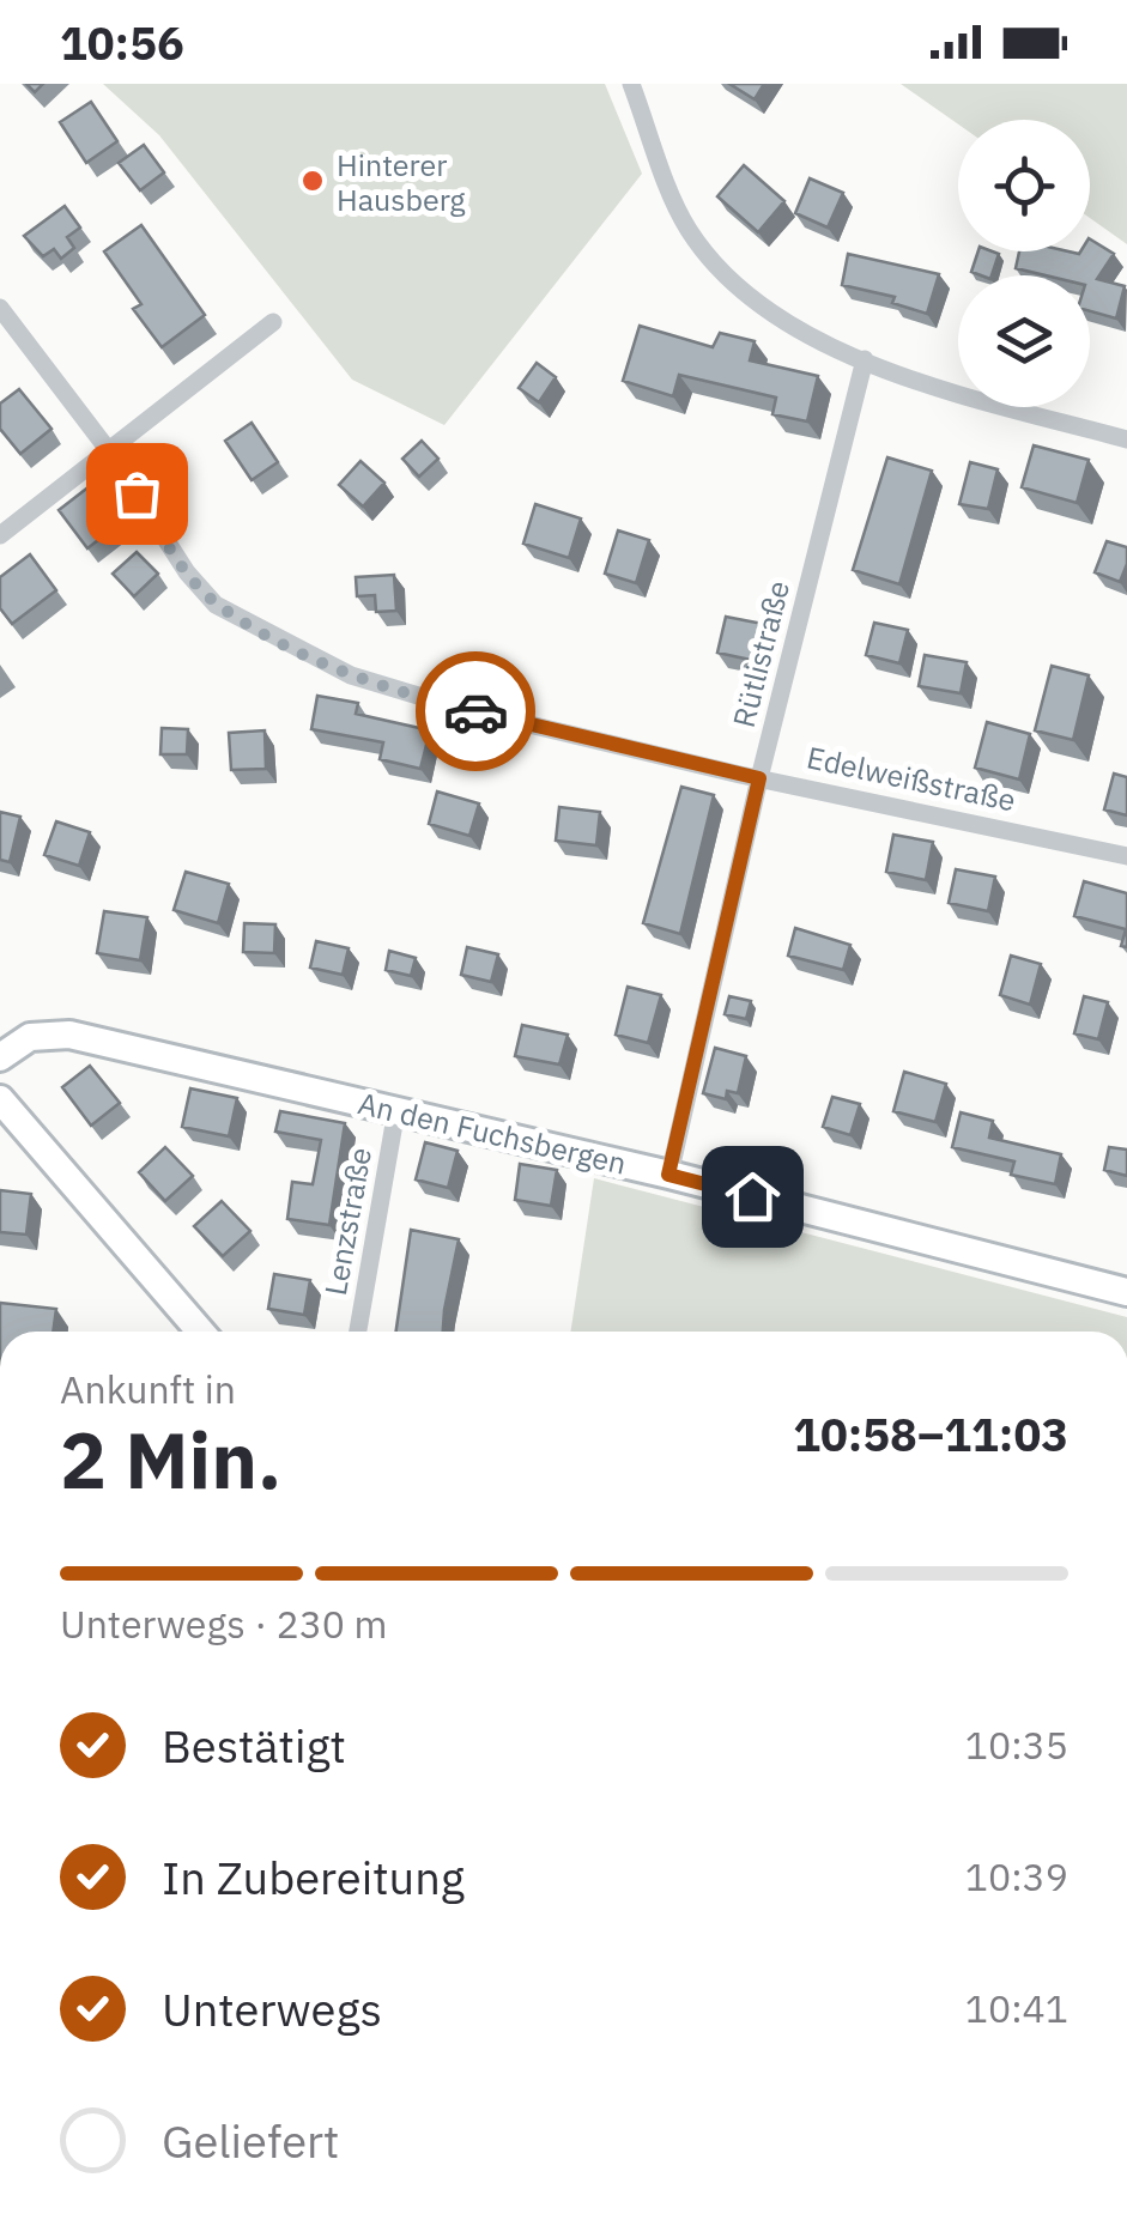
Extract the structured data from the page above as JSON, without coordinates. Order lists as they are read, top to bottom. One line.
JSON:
{"streets":{"street":["Rütlistraße","Edelweißstraße","An den Fuchsbergen","Lenzstraße"]},"crossings":[["Rütlistraße","Edelweißstraße"],["Rütlistraße","An den Fuchsbergen"],["An den Fuchsbergen","Lenzstraße"]],"places":["Hinterer Hausberg"],"page":{"status":"10:56","heading":["2 Min.","Ankunft in","10:58–11:03"],"bar":"Unterwegs · 230 m","list":[["Bestätigt","10:35"],["In Zubereitung","10:39"],["Unterwegs","10:41"],"Geliefert"]}}
